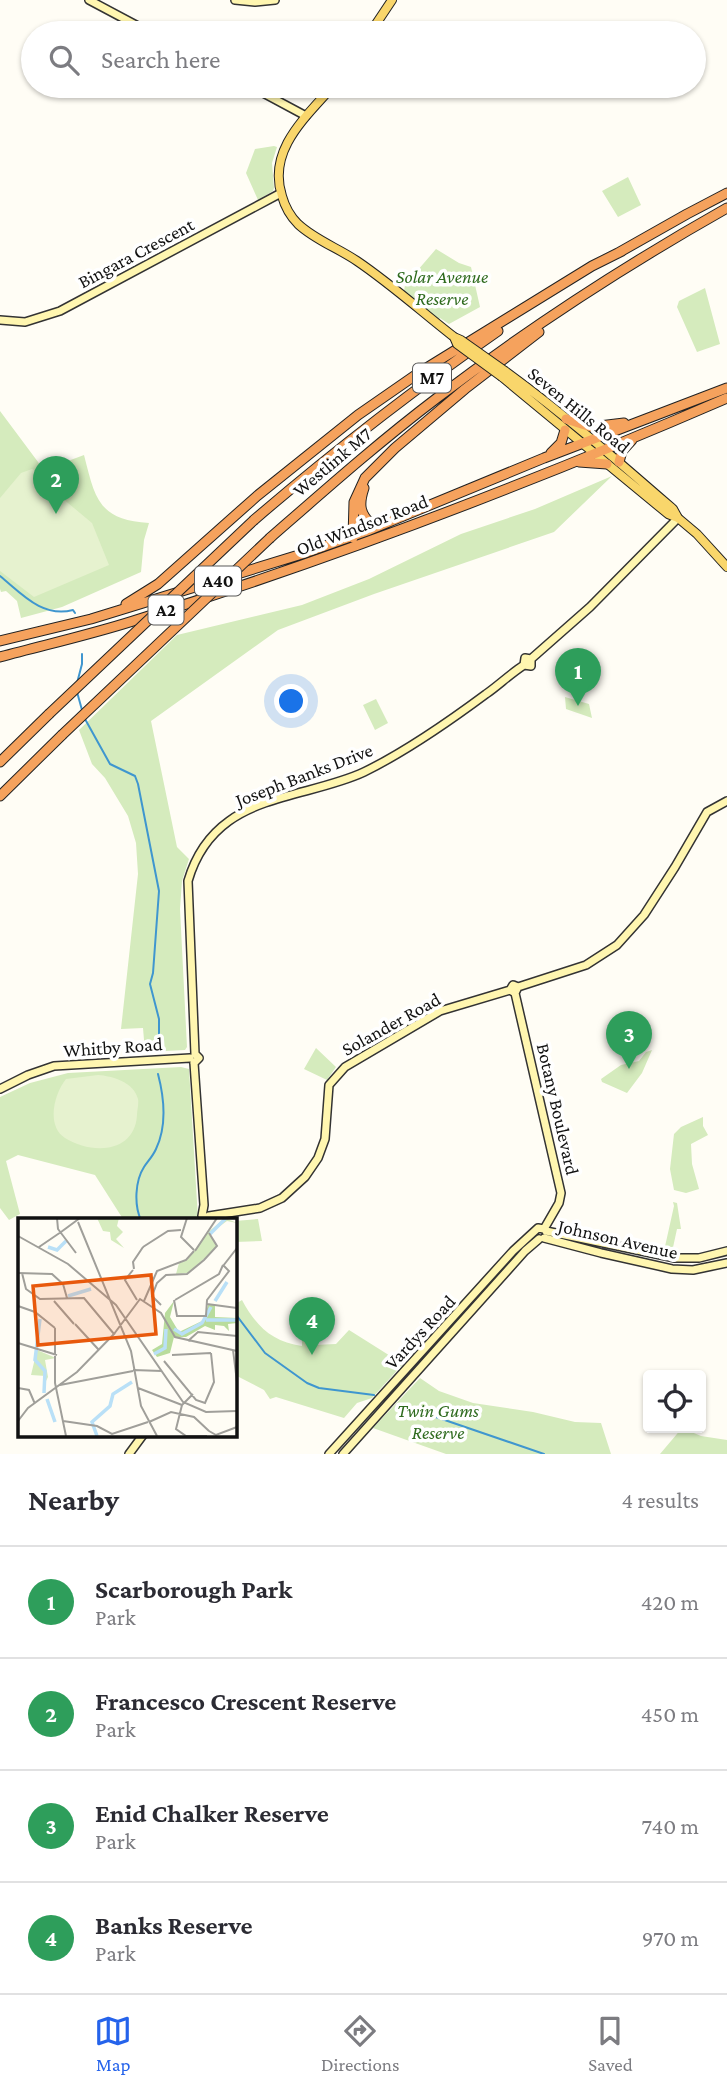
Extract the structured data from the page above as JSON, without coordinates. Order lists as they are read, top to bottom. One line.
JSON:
{"streets":{"highway":["M7","Westlink M7","Old Windsor Road","A40","A2"],"main road":["Seven Hills Road"],"street":["Bingara Crescent","Joseph Banks Drive","Solander Road","Whitby Road","Botany Boulevard","Johnson Avenue","Vardys Road"]},"crossings":[["Bingara Crescent","Seven Hills Road"],["Seven Hills Road","Old Windsor Road"],["Seven Hills Road","Joseph Banks Drive"],["Joseph Banks Drive","Solander Road"],["Joseph Banks Drive","Whitby Road"],["Solander Road","Botany Boulevard"],["Botany Boulevard","Johnson Avenue"],["Botany Boulevard","Vardys Road"],["Johnson Avenue","Vardys Road"]],"parks":["Solar Avenue Reserve","Twin Gums Reserve"],"page":{"search":"Search here","pins":["2","1","3","4"],"heading":["Nearby","4 results"],"list":[{"mark":"1","name":"Scarborough Park","note":"Park","value":"420 m"},{"mark":"2","name":"Francesco Crescent Reserve","note":"Park","value":"450 m"},{"mark":"3","name":"Enid Chalker Reserve","note":"Park","value":"740 m"},{"mark":"4","name":"Banks Reserve","note":"Park","value":"970 m"}],"nav":["Map","Directions","Saved"]}}
